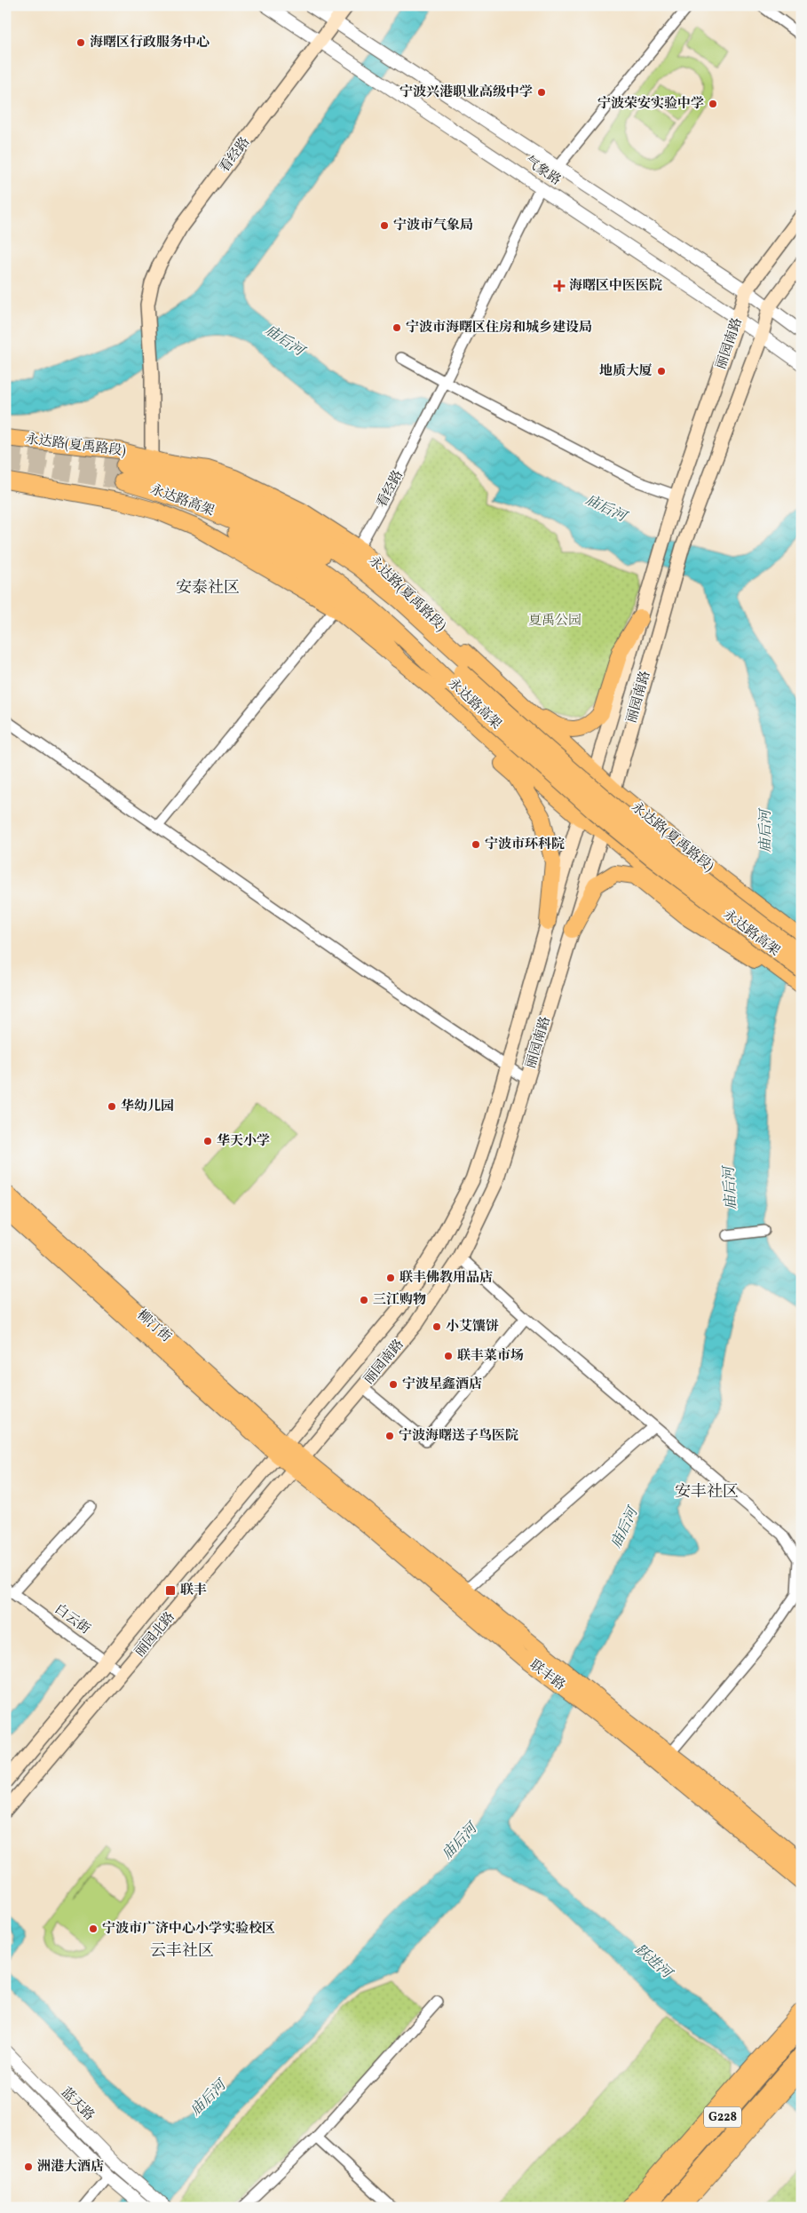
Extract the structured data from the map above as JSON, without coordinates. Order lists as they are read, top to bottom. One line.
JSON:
{"streets":{"highway":["永达路高架","G228"],"main road":["看经路","丽园南路","永达路(夏禹路段)","柳汀街","丽园北路","联丰路"],"street":["气象路","白云街","蓝天路"]},"crossings":[["看经路","气象路"],["看经路","永达路(夏禹路段)"],["气象路","丽园南路"],["丽园南路","永达路(夏禹路段)"],["丽园南路","柳汀街"],["丽园南路","丽园北路"],["丽园南路","联丰路"],["柳汀街","丽园北路"],["柳汀街","联丰路"],["白云街","丽园北路"],["丽园北路","联丰路"]],"districts":["安泰社区","安丰社区","云丰社区"],"water":["庙后河","跃进河"],"parks":["夏禹公园"],"places":{"other":["海曙区行政服务中心","宁波兴港职业高级中学","宁波荣安实验中学","宁波市气象局","宁波市海曙区住房和城乡建设局","地质大厦","宁波市环科院","华幼儿园","华天小学","联丰佛教用品店","三江购物","小艾馕饼","联丰菜市场","宁波星鑫酒店","宁波海曙送子鸟医院","宁波市广济中心小学实验校区","洲港大酒店"],"health":["海曙区中医医院"],"transit":["联丰"]}}
